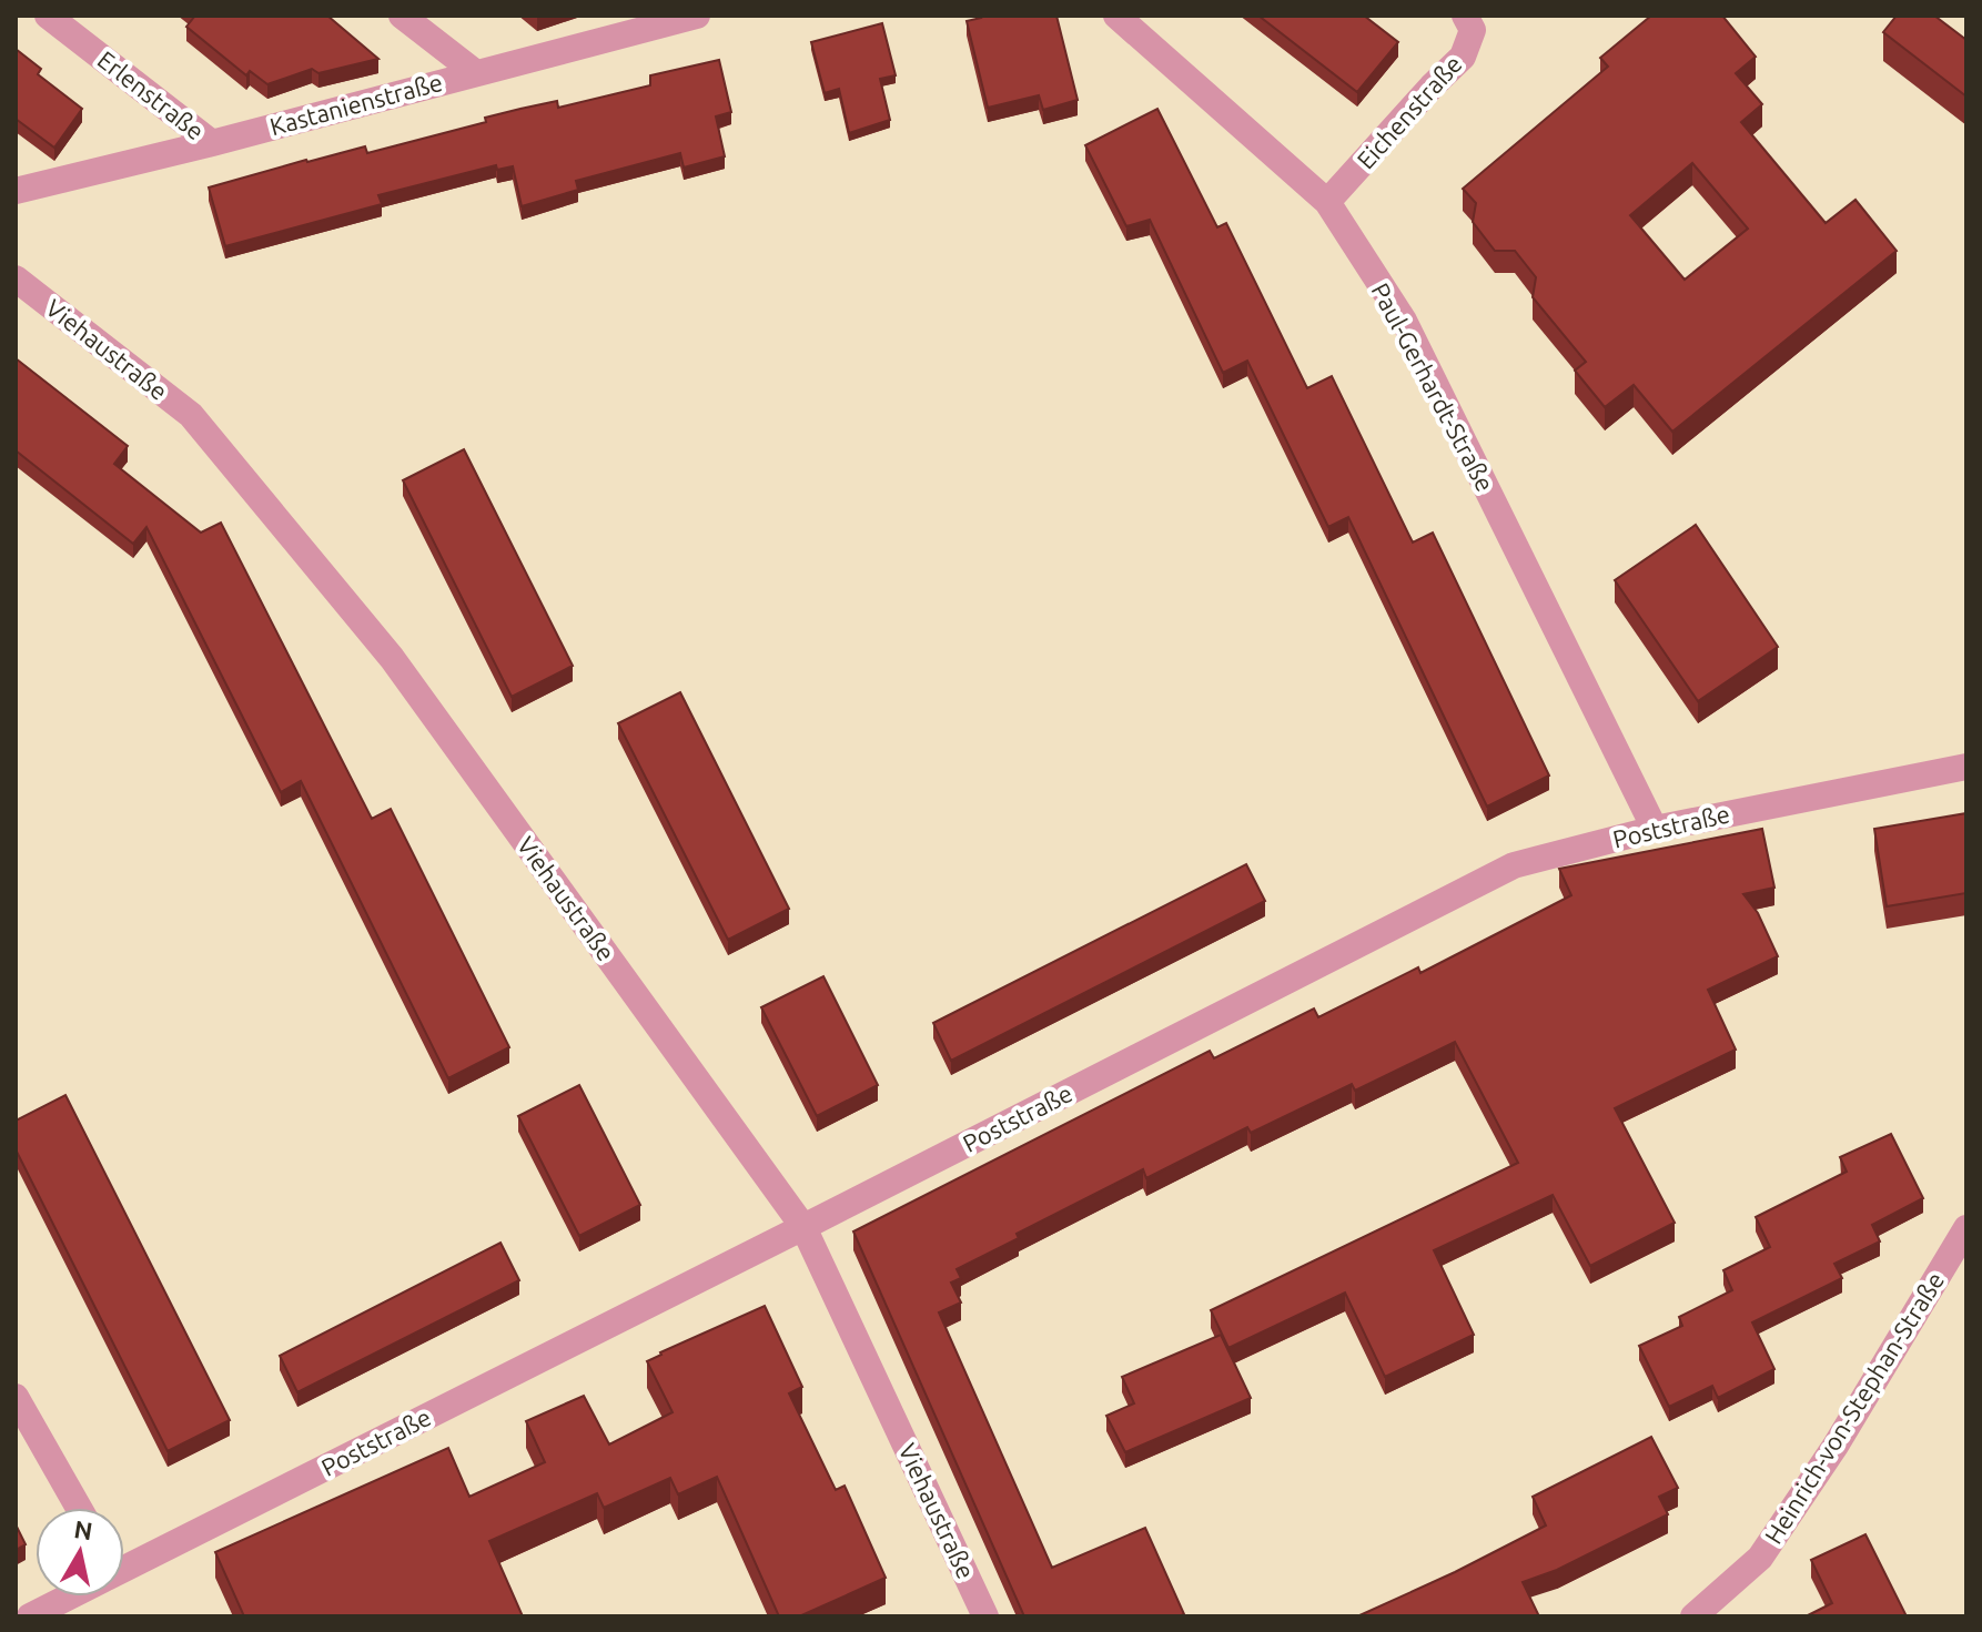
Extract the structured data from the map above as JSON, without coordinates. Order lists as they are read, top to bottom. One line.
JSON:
{"streets":{"street":["Erlenstraße","Kastanienstraße","Eichenstraße","Viehaustraße","Paul-Gerhardt-Straße","Poststraße","Heinrich-von-Stephan-Straße"]},"crossings":[["Erlenstraße","Kastanienstraße"],["Eichenstraße","Paul-Gerhardt-Straße"],["Viehaustraße","Poststraße"],["Paul-Gerhardt-Straße","Poststraße"]],"north":"top"}
